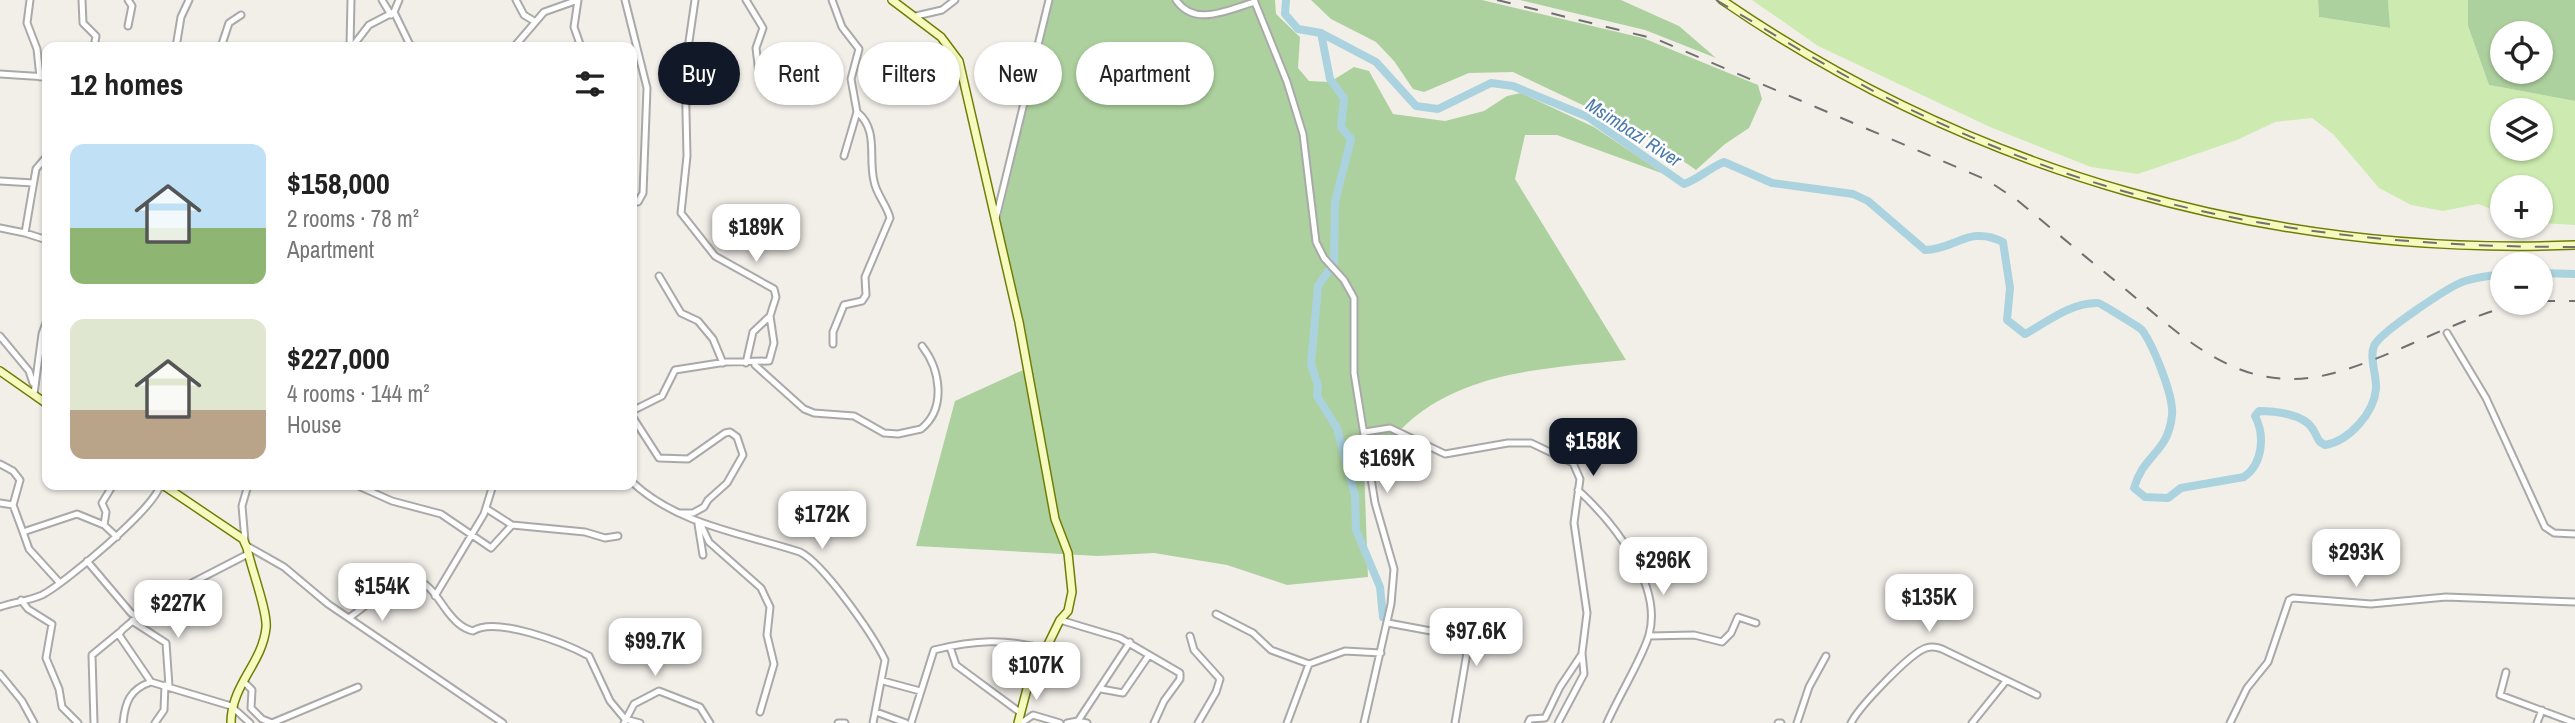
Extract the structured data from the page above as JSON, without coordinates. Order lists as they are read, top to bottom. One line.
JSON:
{"water":["Msimbazi River"],"page":{"map_buttons":["+","−"],"chip":["Buy","Rent","Filters","New","Apartment"],"heading":"12 homes","list":[{"name":"$158,000","note":"2 rooms · 78 m² · Apartment"},{"name":"$227,000","note":"4 rooms · 144 m² · House"}],"price":["$189K","$158K","$169K","$172K","$293K","$296K","$154K","$135K","$227K","$97.6K","$99.7K","$107K"]}}
